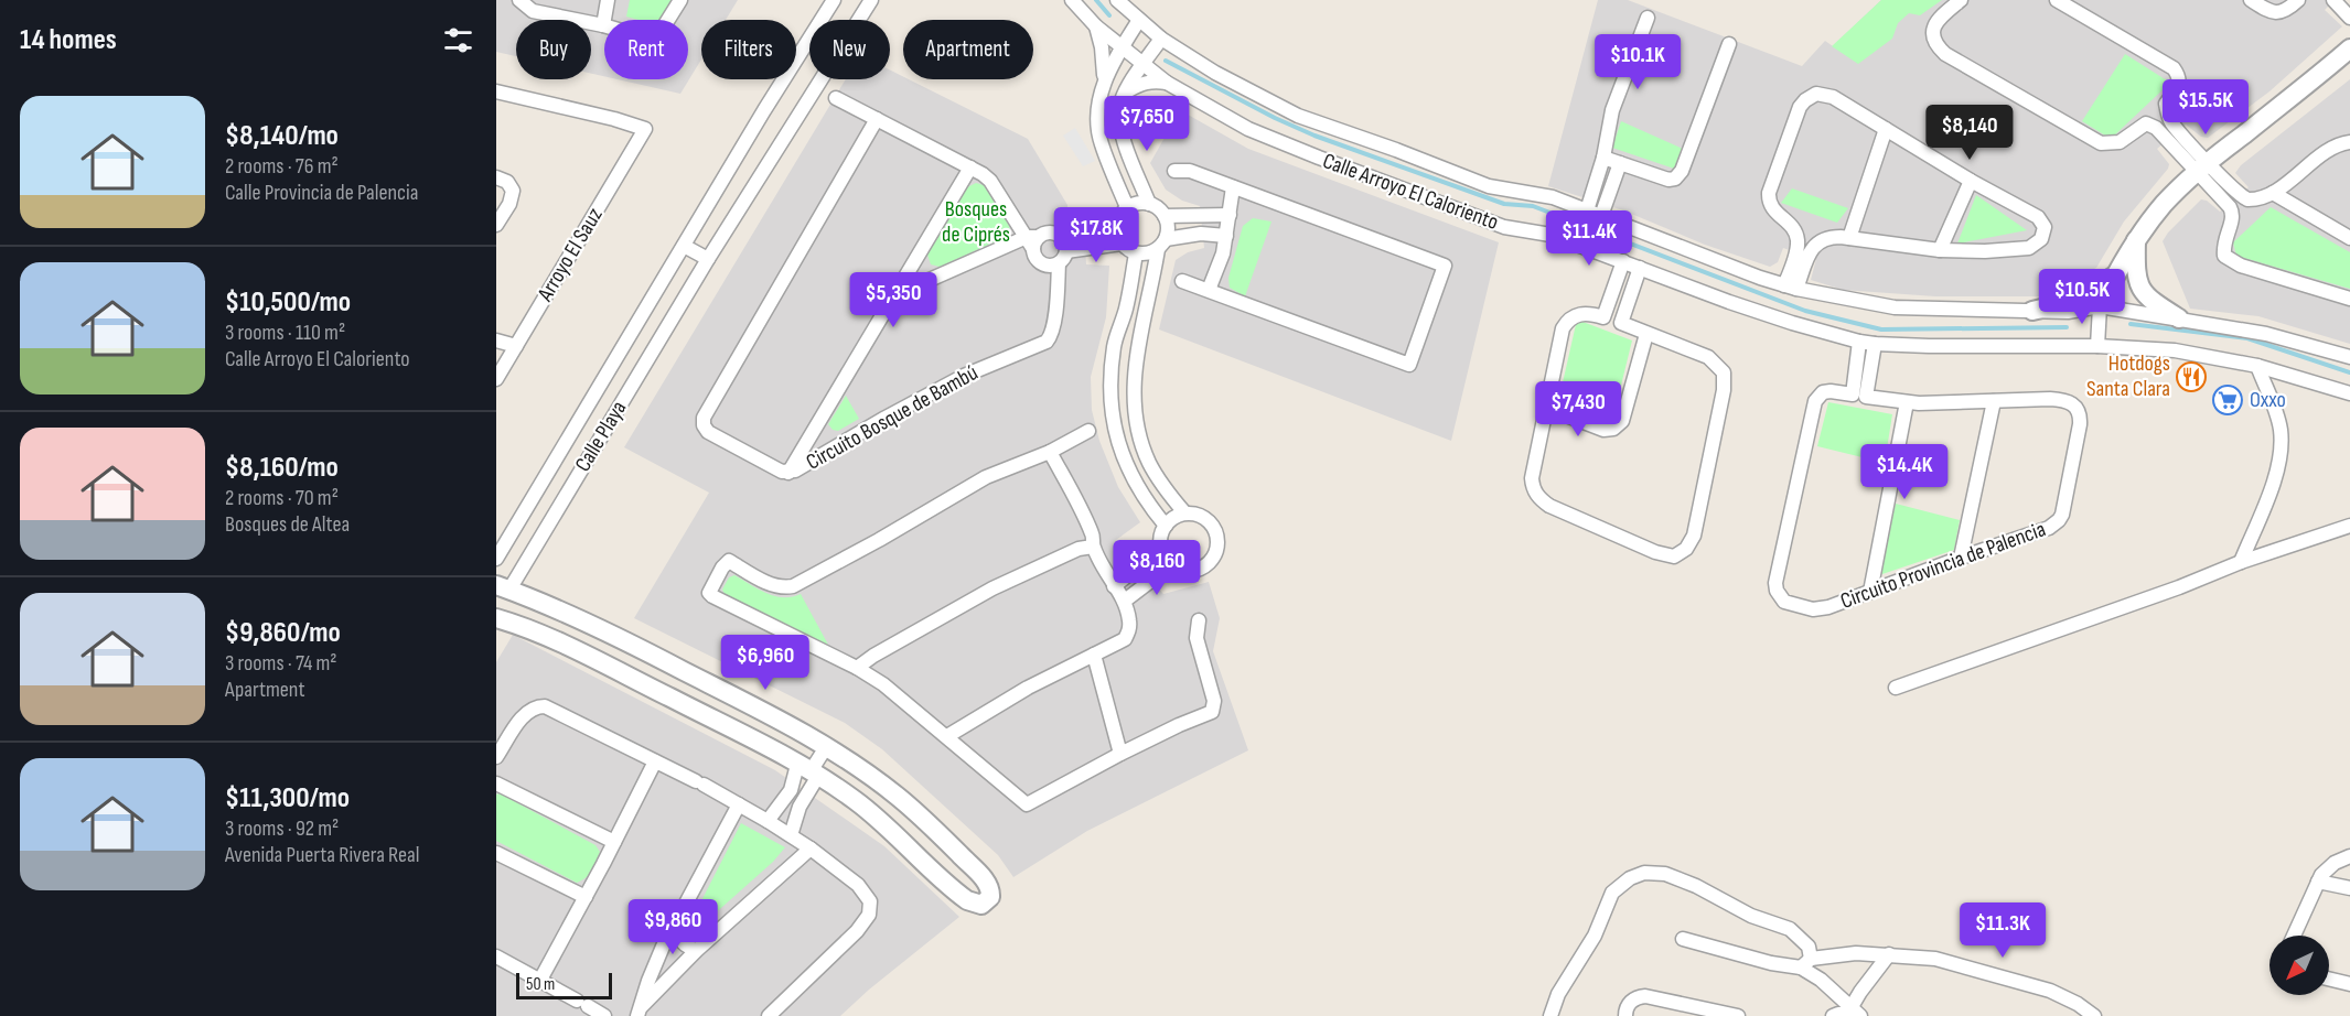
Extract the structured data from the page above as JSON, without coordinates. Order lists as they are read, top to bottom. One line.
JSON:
{"streets":{"street":["Calle Arroyo El Caloriento","Arroyo El Sauz","Circuito Bosque de Bambú","Calle Playa","Circuito Provincia de Palencia"]},"parks":["Bosques de Ciprés"],"places":{"restaurant":["Hotdogs Santa Clara"],"supermarket":["Oxxo"]},"scale_bar":"50 m","north":"bottom left","page":{"heading":"14 homes","chip":["Buy","Rent","Filters","New","Apartment"],"price":["$10.1K","$15.5K","$7,650","$8,140","$17.8K","$11.4K","$10.5K","$5,350","$7,430","$14.4K","$8,160","$6,960","$9,860","$11.3K"],"list":[{"name":"$8,140/mo","note":"2 rooms · 76 m² · Calle Provincia de Palencia"},{"name":"$10,500/mo","note":"3 rooms · 110 m² · Calle Arroyo El Caloriento"},{"name":"$8,160/mo","note":"2 rooms · 70 m² · Bosques de Altea"},{"name":"$9,860/mo","note":"3 rooms · 74 m² · Apartment"},{"name":"$11,300/mo","note":"3 rooms · 92 m² · Avenida Puerta Rivera Real"}],"scale":"50 m"}}
